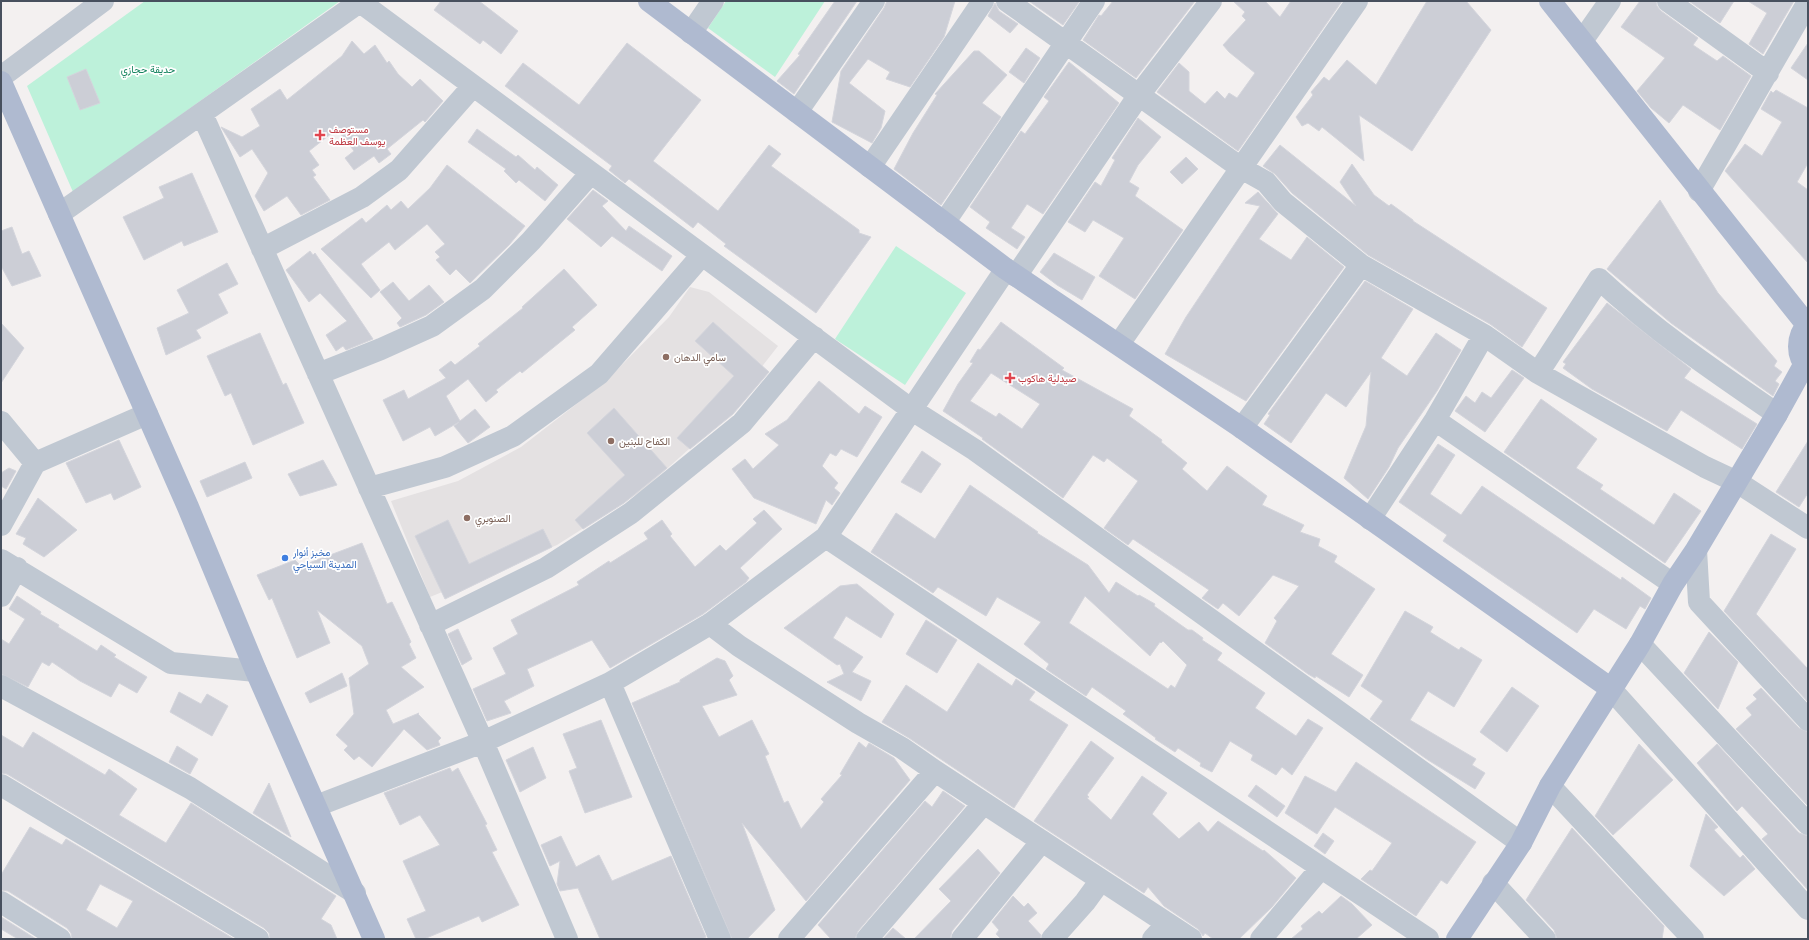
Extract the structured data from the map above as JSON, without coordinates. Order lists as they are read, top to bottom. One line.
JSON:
{"parks":["حديقة حجازي"],"places":{"health":["مستوصف يوسف العظمة","صيدلية هاكوب"],"other":["سامي الدهان","الكفاح للبنين","الصنوبري","مخبز أنوار المدينة السياحي"]}}
